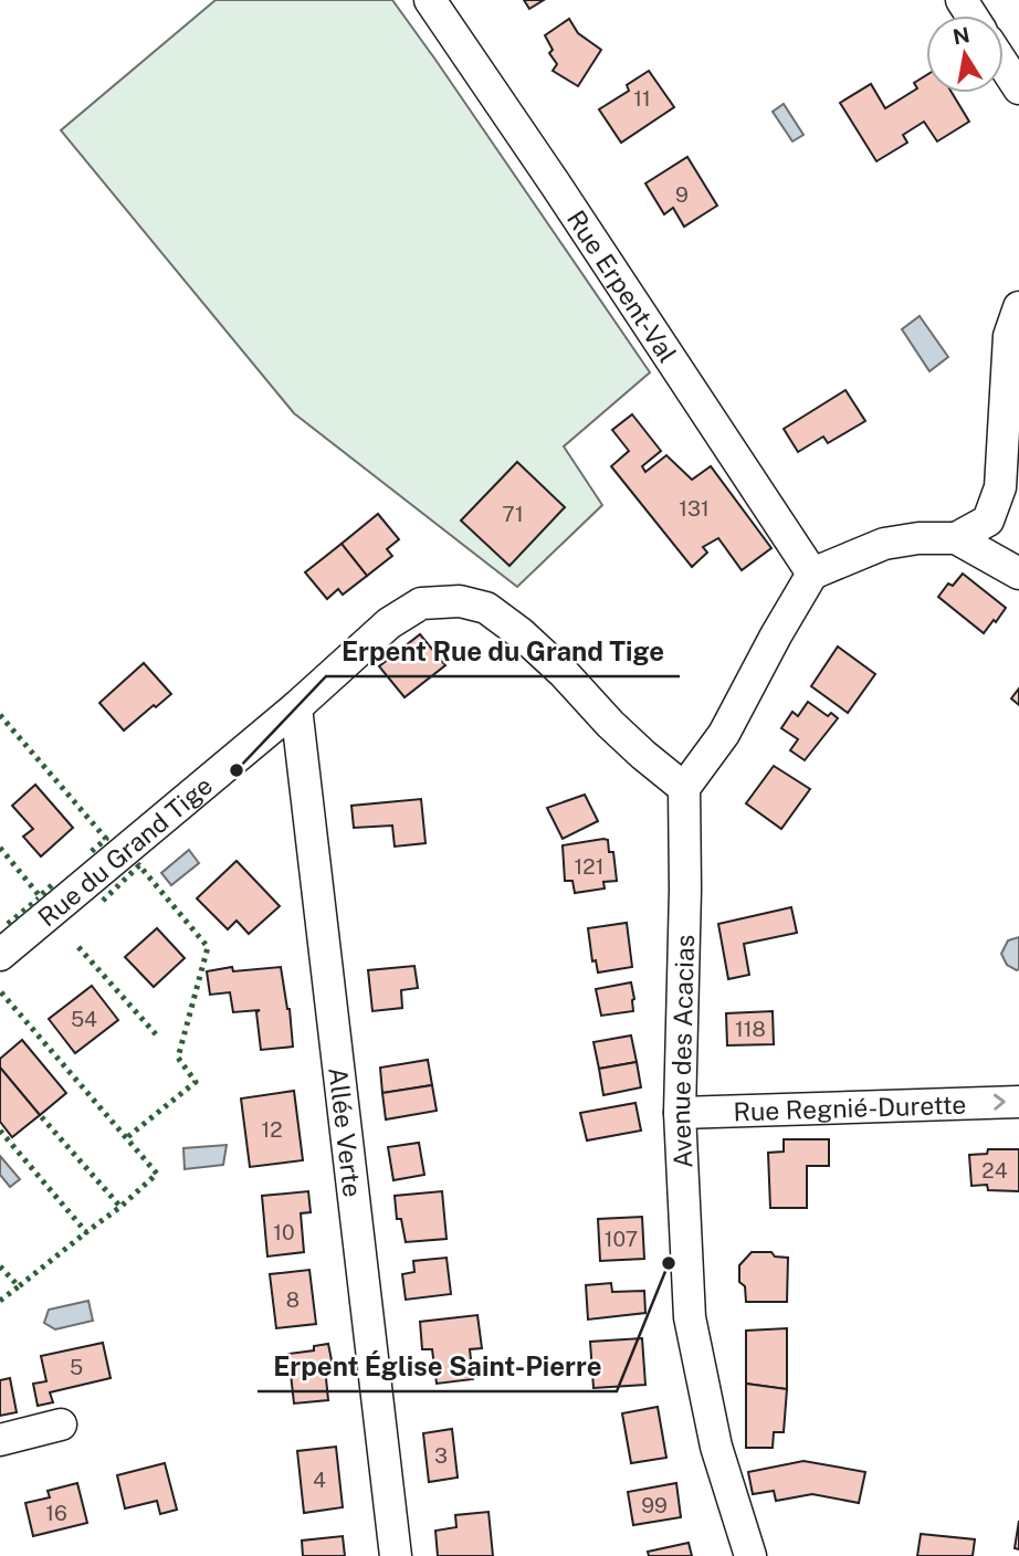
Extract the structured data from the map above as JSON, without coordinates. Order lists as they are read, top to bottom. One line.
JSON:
{"streets":{"street":["Rue Erpent-Val","Rue du Grand Tige","Avenue des Acacias","Rue Regnié-Durette","Allée Verte"]},"crossings":[["Rue du Grand Tige","Avenue des Acacias"],["Rue du Grand Tige","Allée Verte"],["Avenue des Acacias","Rue Regnié-Durette"]],"one_way":["Rue Regnié-Durette"],"places":["Erpent Rue du Grand Tige","Erpent Église Saint-Pierre"],"house_numbers":["11","9","131","71","121","54","118","12","24","10","107","8","5","3","4","99","16"],"north":"top"}
